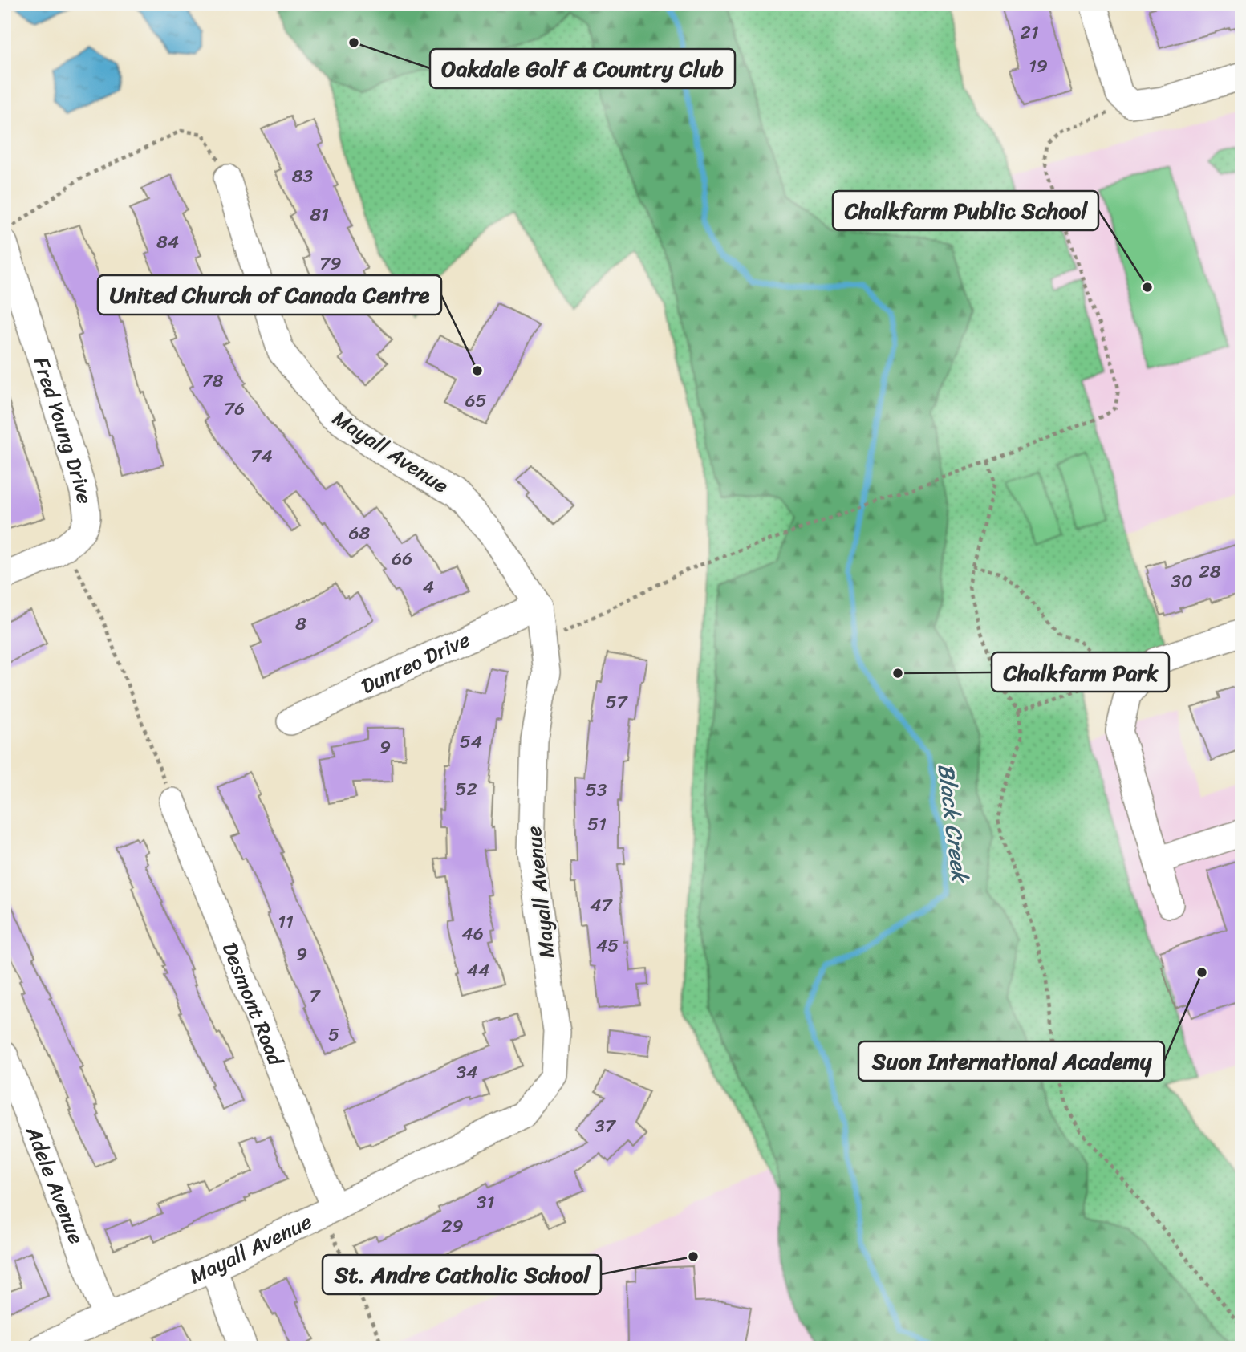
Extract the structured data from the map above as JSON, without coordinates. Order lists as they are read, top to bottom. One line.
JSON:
{"streets":{"street":["Fred Young Drive","Mayall Avenue","Dunreo Drive","Desmont Road","Adele Avenue"]},"crossings":[["Mayall Avenue","Dunreo Drive"],["Mayall Avenue","Desmont Road"],["Mayall Avenue","Adele Avenue"]],"water":["Black Creek"],"places":["Oakdale Golf & Country Club","Chalkfarm Public School","United Church of Canada Centre","Chalkfarm Park","Suon International Academy","St. Andre Catholic School"],"house_numbers":["21","19","83","81","84","79","78","65","76","74","68","66","28","30","4","8","57","54","9","52","53","51","47","11","46","45","9","44","7","5","34","37","31","29"]}
